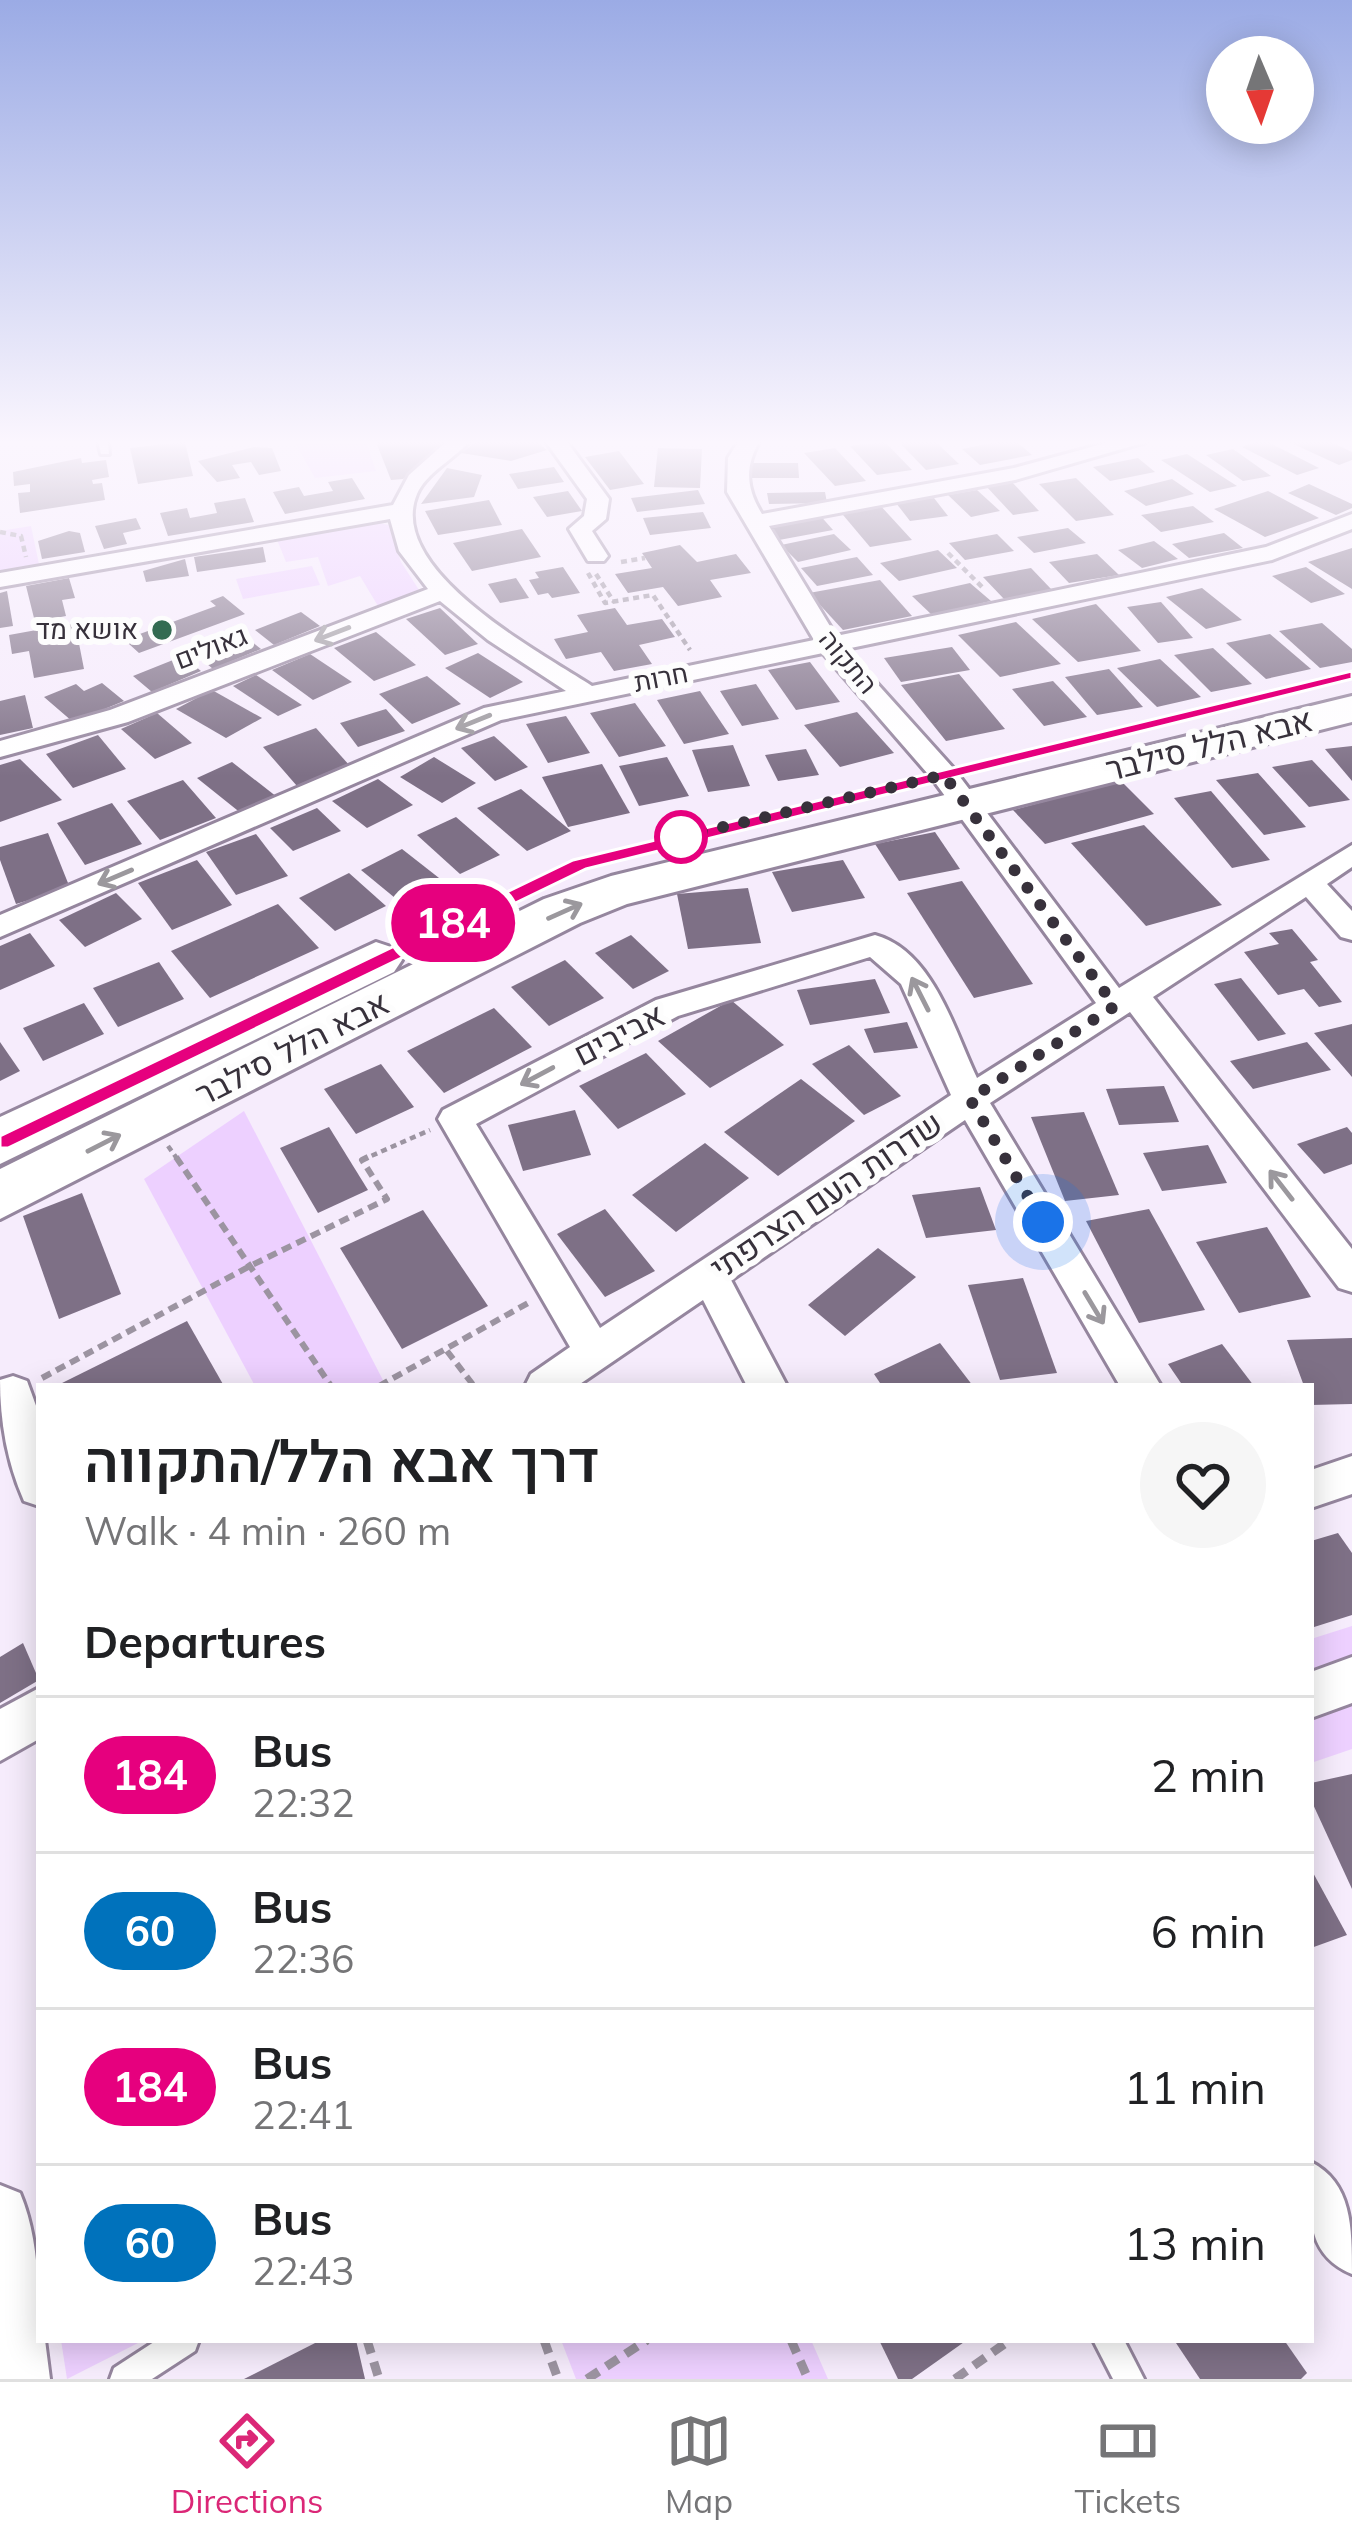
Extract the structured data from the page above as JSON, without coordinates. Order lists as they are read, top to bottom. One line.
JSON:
{"streets":{"main road":["אבא הלל סילבר"],"street":["גאולים","התקוה","חרות","אביבים","שדרות העם הצרפתי"]},"crossings":[["התקוה","חרות"],["התקוה","אבא הלל סילבר"],["התקוה","שדרות העם הצרפתי"],["אביבים","שדרות העם הצרפתי"]],"one_way":["חרות","אביבים"],"places":["אושא מד"],"lines":["bus line 184"],"north":"bottom","page":{"on_map":"184","heading":[["דרך אבא הלל/התקווה","Walk · 4 min · 260 m"],"Departures"],"list":[{"mark":"184","name":"Bus","note":"22:32","value":"2 min"},{"mark":"60","name":"Bus","note":"22:36","value":"6 min"},{"mark":"184","name":"Bus","note":"22:41","value":"11 min"},{"mark":"60","name":"Bus","note":"22:43","value":"13 min"}],"tabs":["Directions","Map","Tickets"]}}
